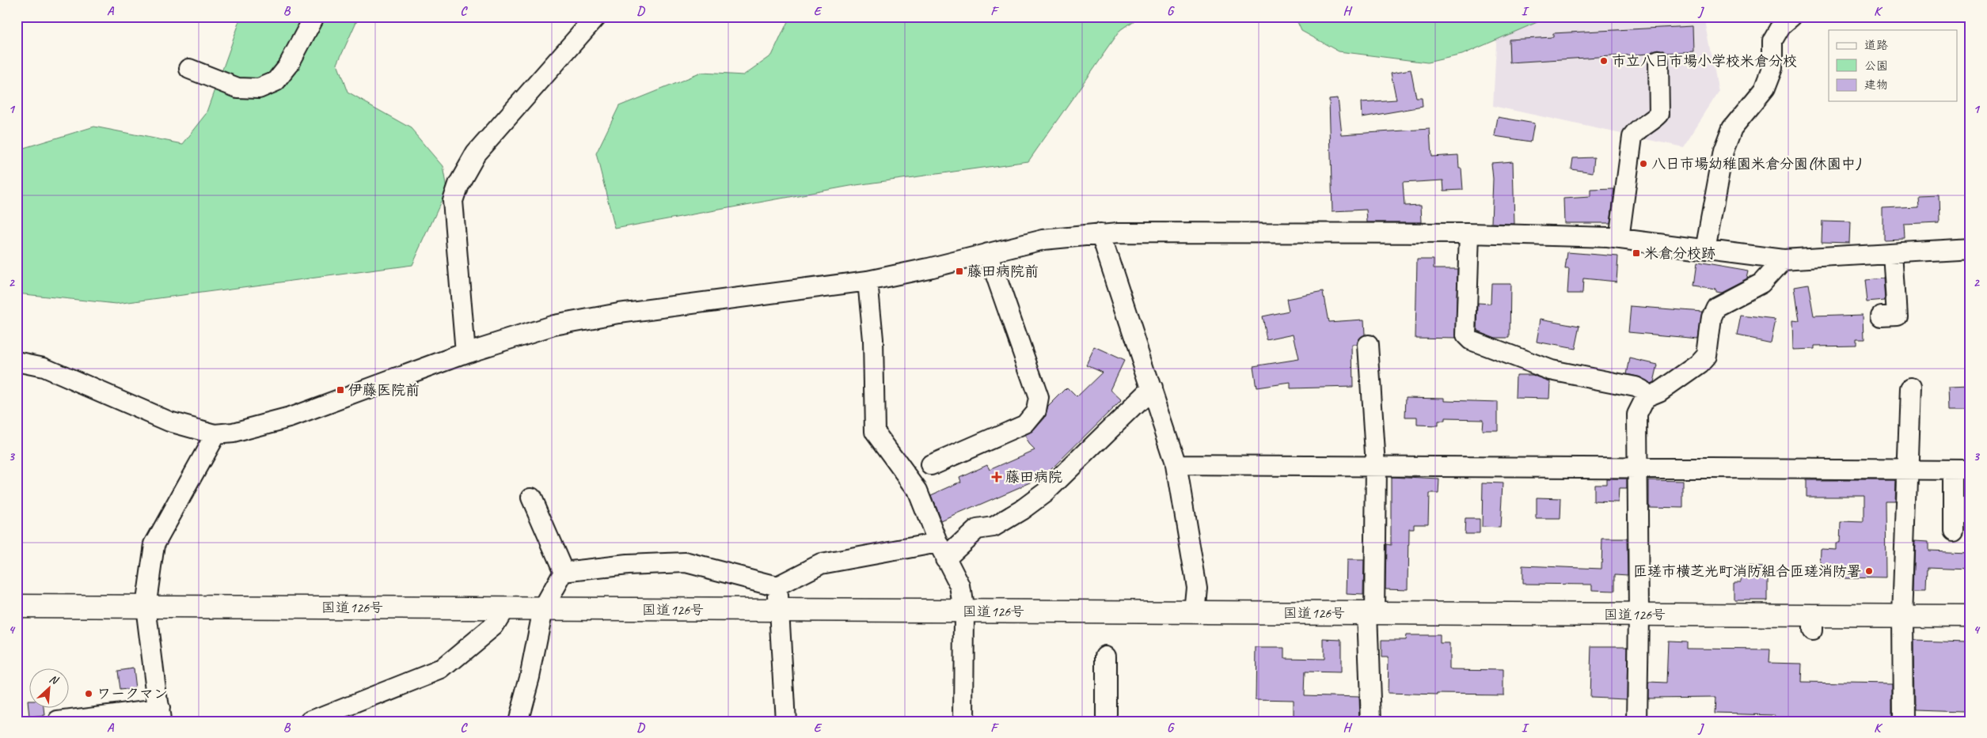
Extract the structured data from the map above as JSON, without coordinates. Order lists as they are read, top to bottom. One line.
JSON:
{"streets":{"highway":["国道126号"]},"places":{"other":["市立八日市場小学校米倉分校","八日市場幼稚園米倉分園(休園中)","匝瑳市横芝光町消防組合匝瑳消防署","ワークマン"],"transit":["米倉分校跡","藤田病院前","伊藤医院前"],"health":["藤田病院"]},"legend":["道路","公園","建物"],"north":"top right","grid":{"columns":["A","B","C","D","E","F","G","H","I","J","K"],"rows":["1","2","3","4"]}}
